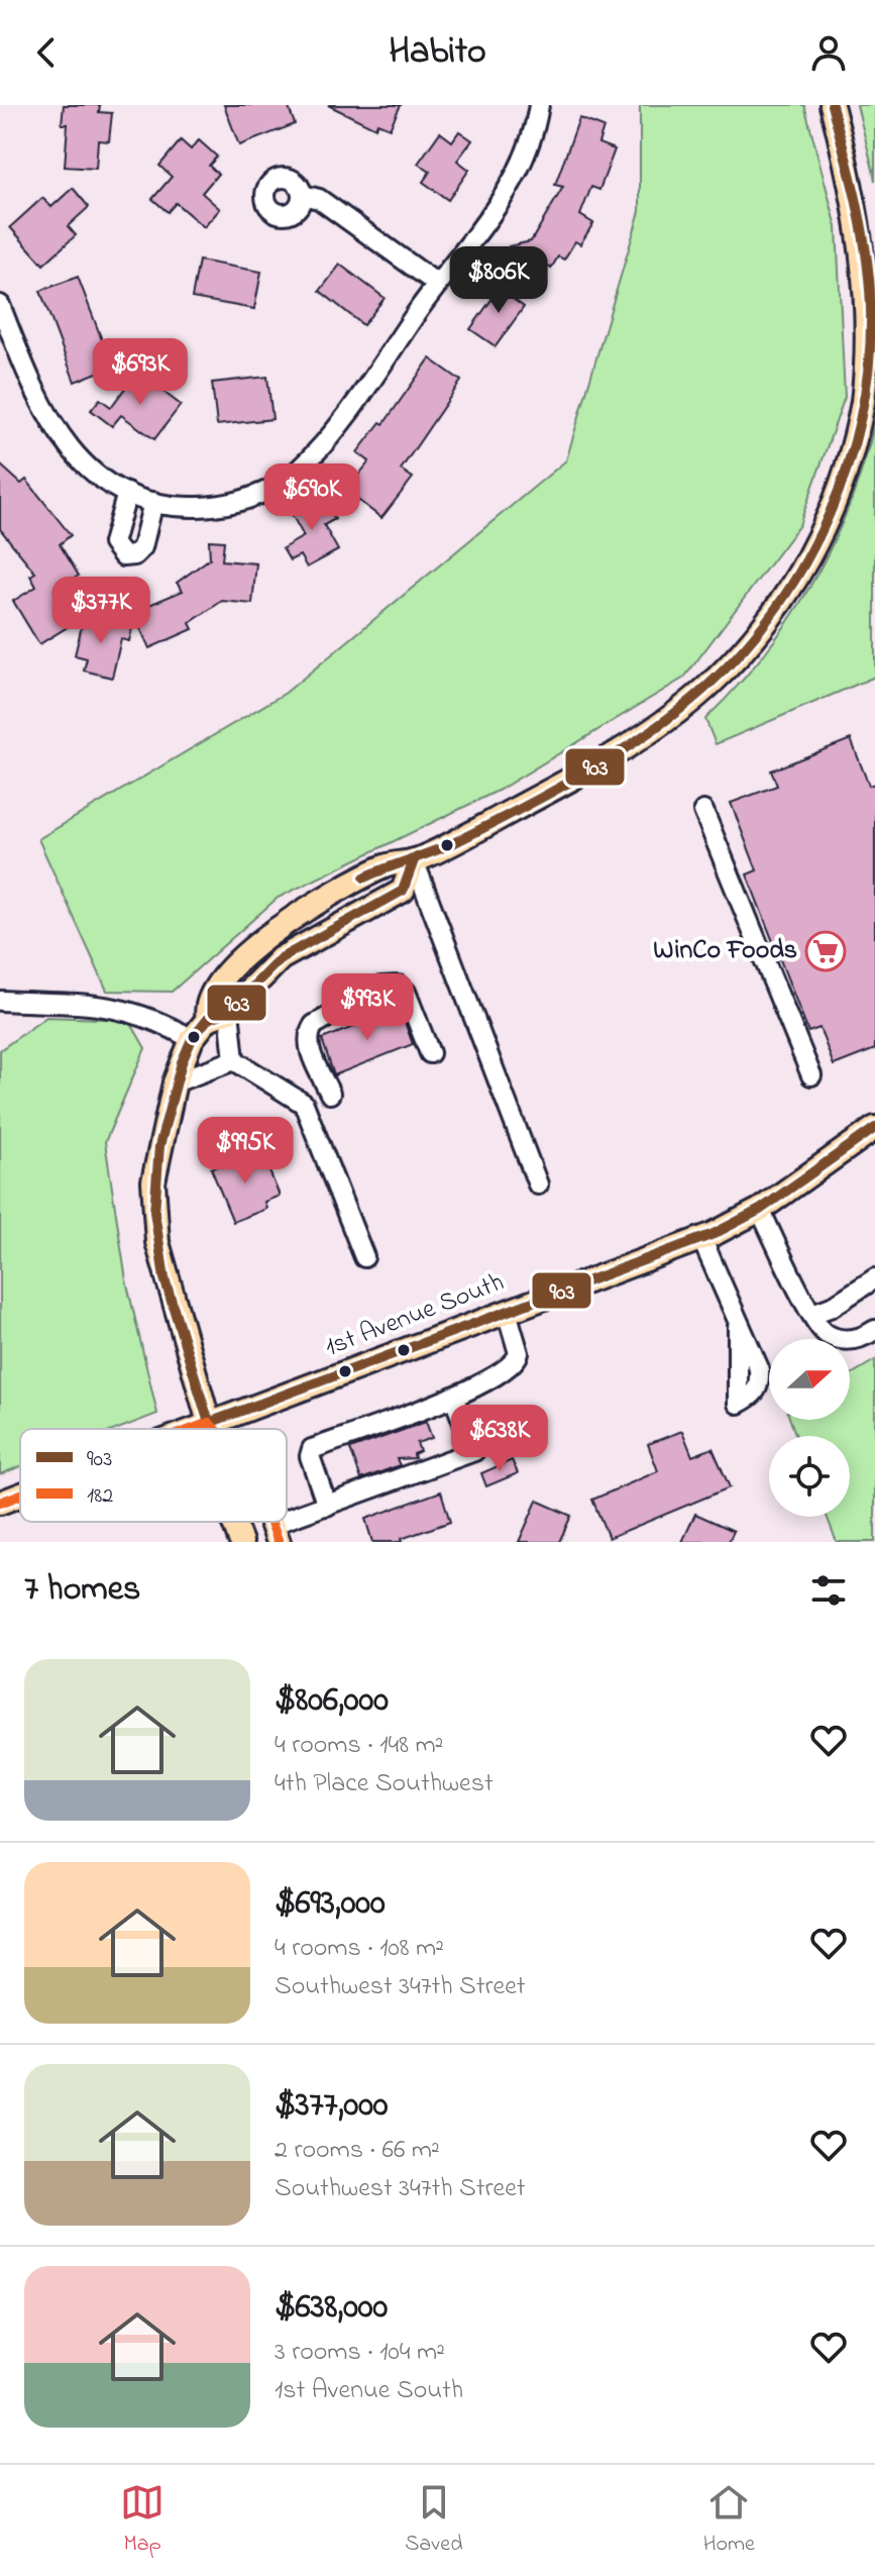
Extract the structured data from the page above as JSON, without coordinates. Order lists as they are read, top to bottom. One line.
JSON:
{"streets":{"main road":["1st Avenue South"]},"places":{"supermarket":["WinCo Foods"]},"lines":["transit line 903","transit line 182"],"legend":["903","182"],"north":"right","page":{"header":"Habito","price":["$806K","$693K","$690K","$377K","$993K","$995K","$638K"],"heading":"7 homes","list":[{"name":"$806,000","note":"4 rooms · 148 m² · 4th Place Southwest"},{"name":"$693,000","note":"4 rooms · 108 m² · Southwest 347th Street"},{"name":"$377,000","note":"2 rooms · 66 m² · Southwest 347th Street"},{"name":"$638,000","note":"3 rooms · 104 m² · 1st Avenue South"}],"tabs":["Map","Saved","Home"]}}
